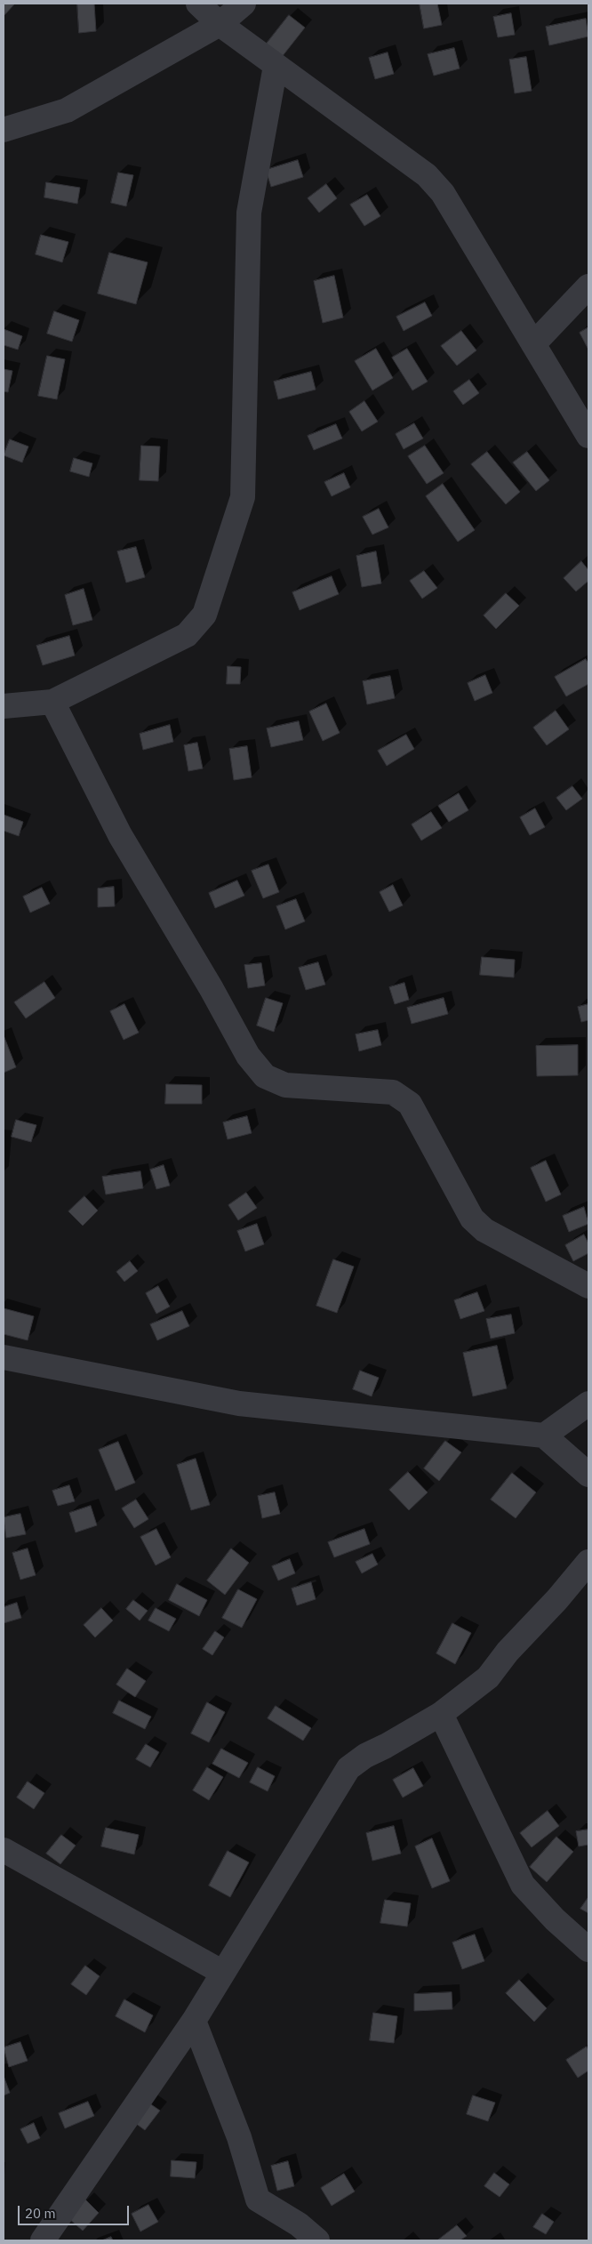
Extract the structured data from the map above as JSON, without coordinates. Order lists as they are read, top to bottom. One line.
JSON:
{"scale_bar":"20 m"}
